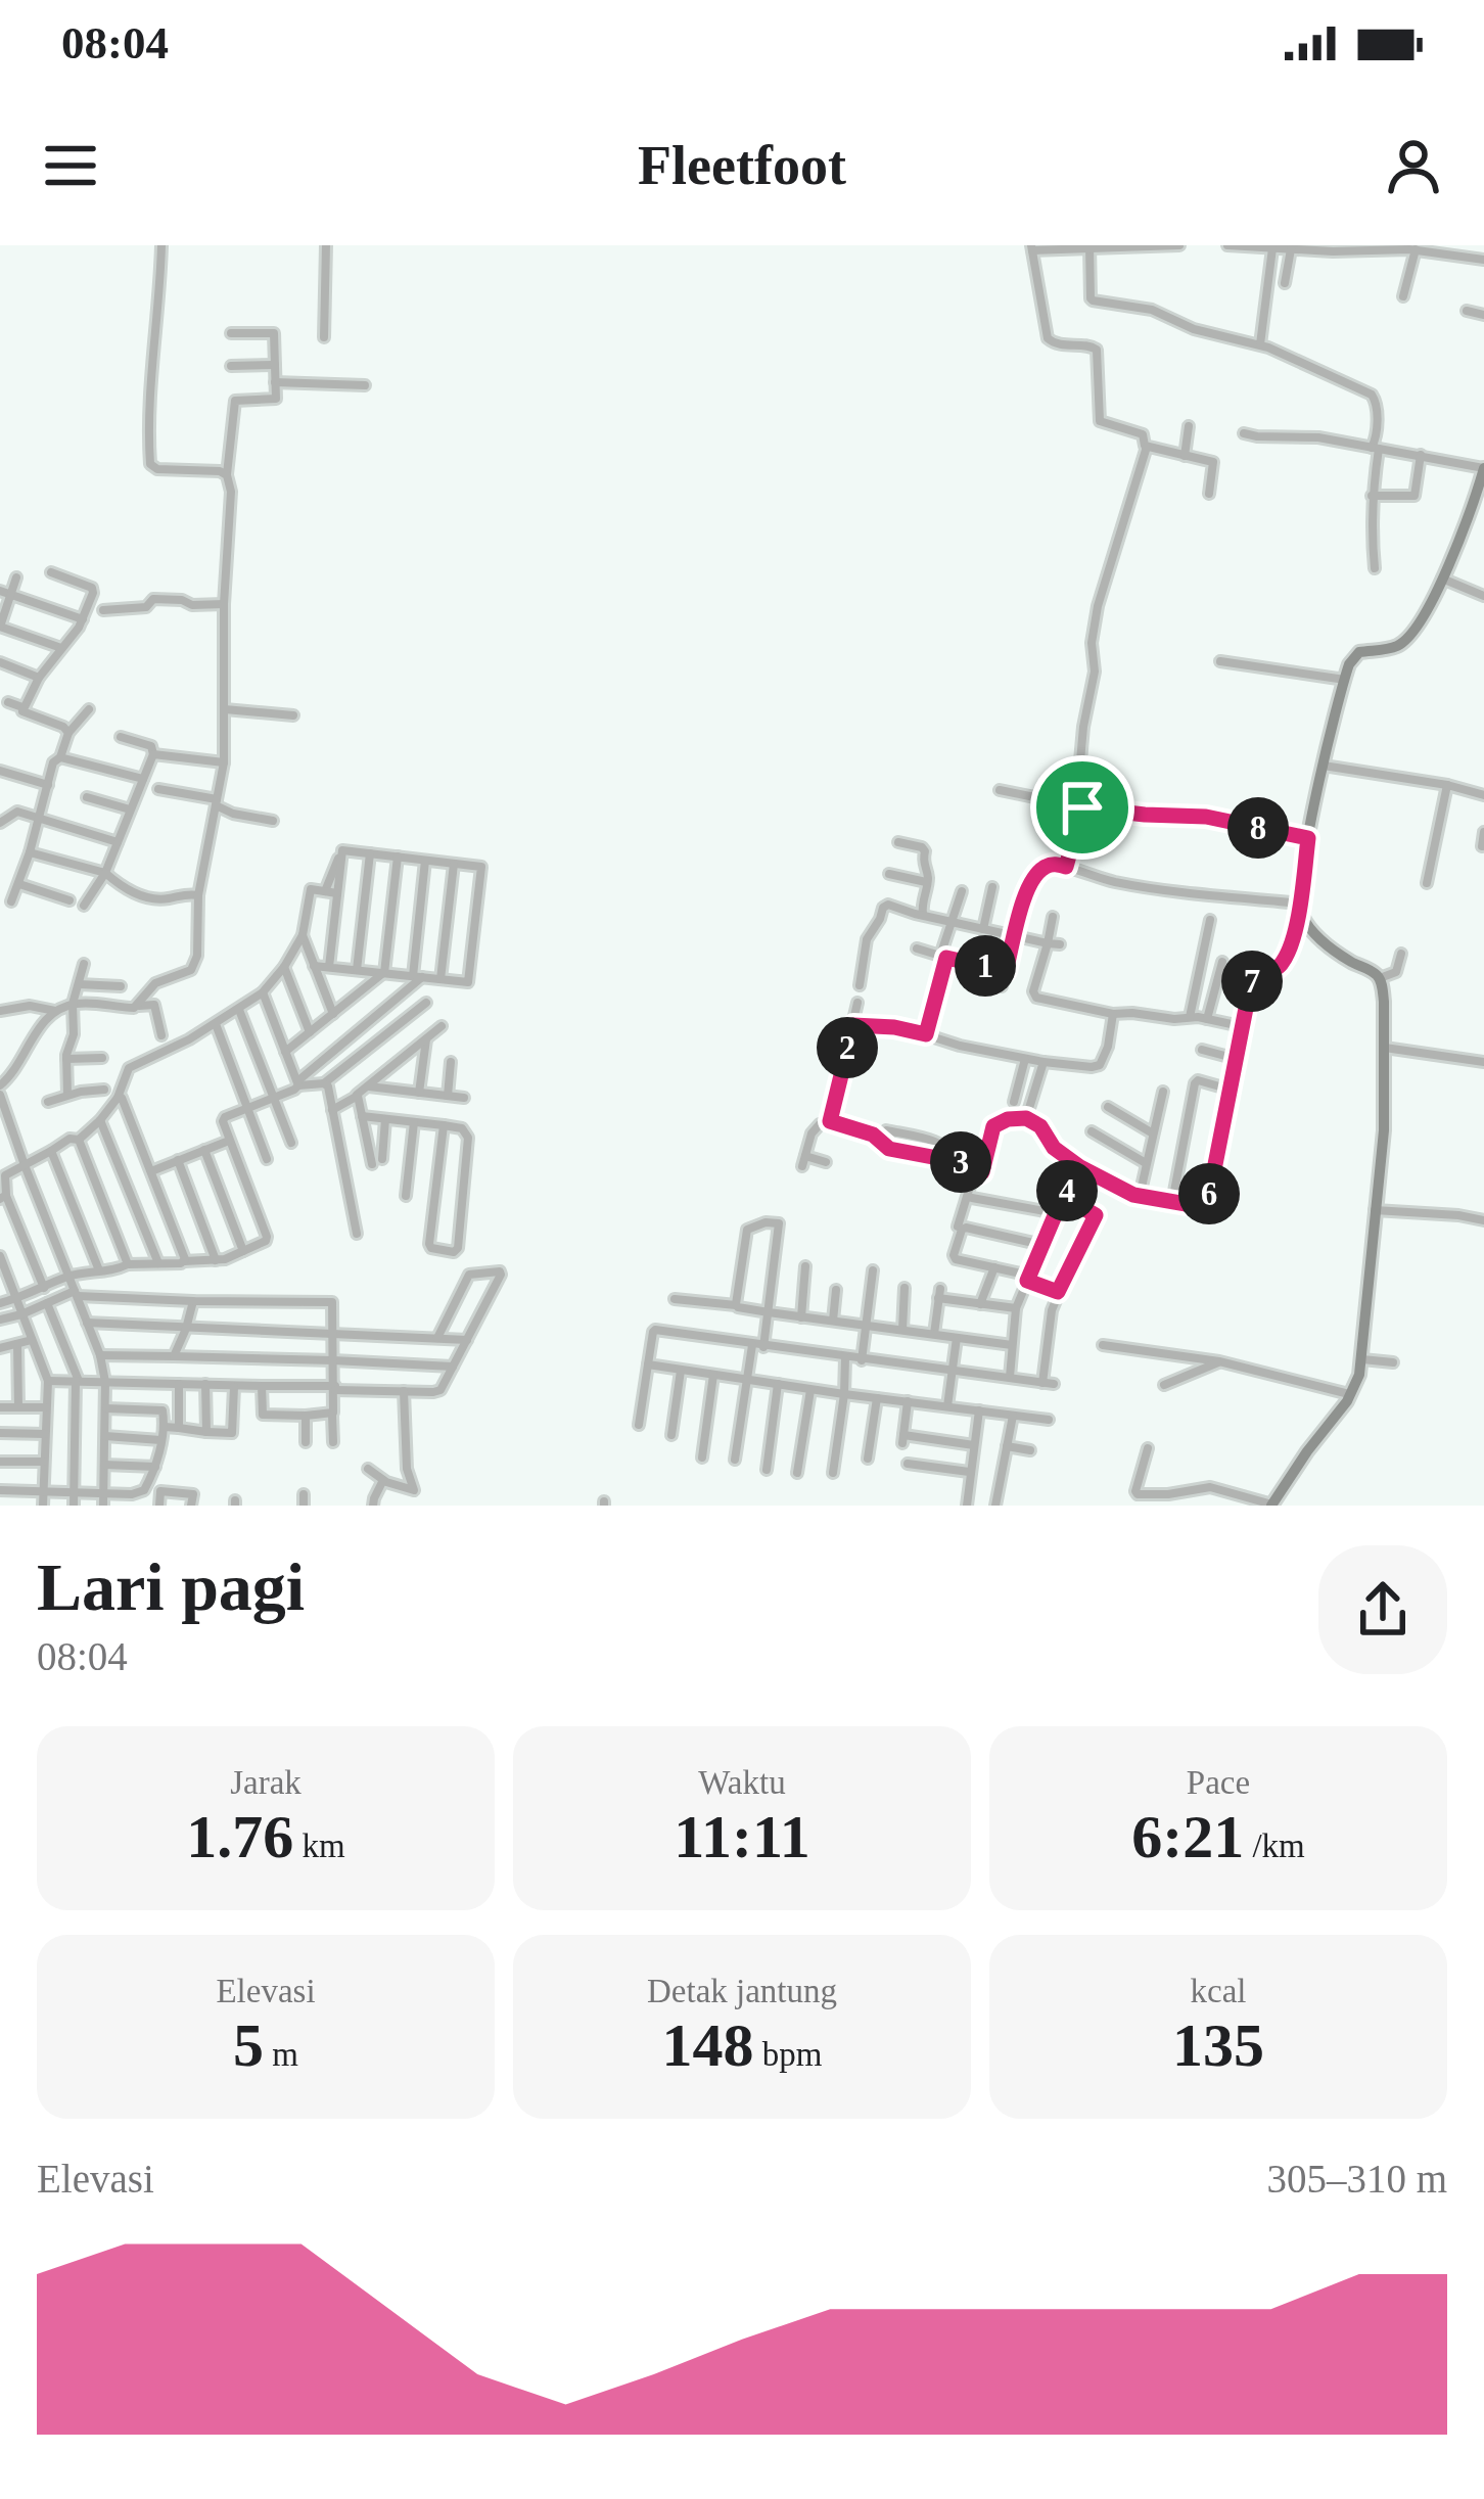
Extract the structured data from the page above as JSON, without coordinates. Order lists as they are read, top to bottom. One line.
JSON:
{"page":{"status":"08:04","header":"Fleetfoot","pins":["8","1","7","2","3","4","6"],"heading":["Lari pagi","08:04"],"stats":[["Jarak","1.76 km"],["Waktu","11:11"],["Pace","6:21 /km"],["Elevasi","5 m"],["Detak jantung","148 bpm"],["kcal","135"]],"chart":["Elevasi","305–310 m"]}}
